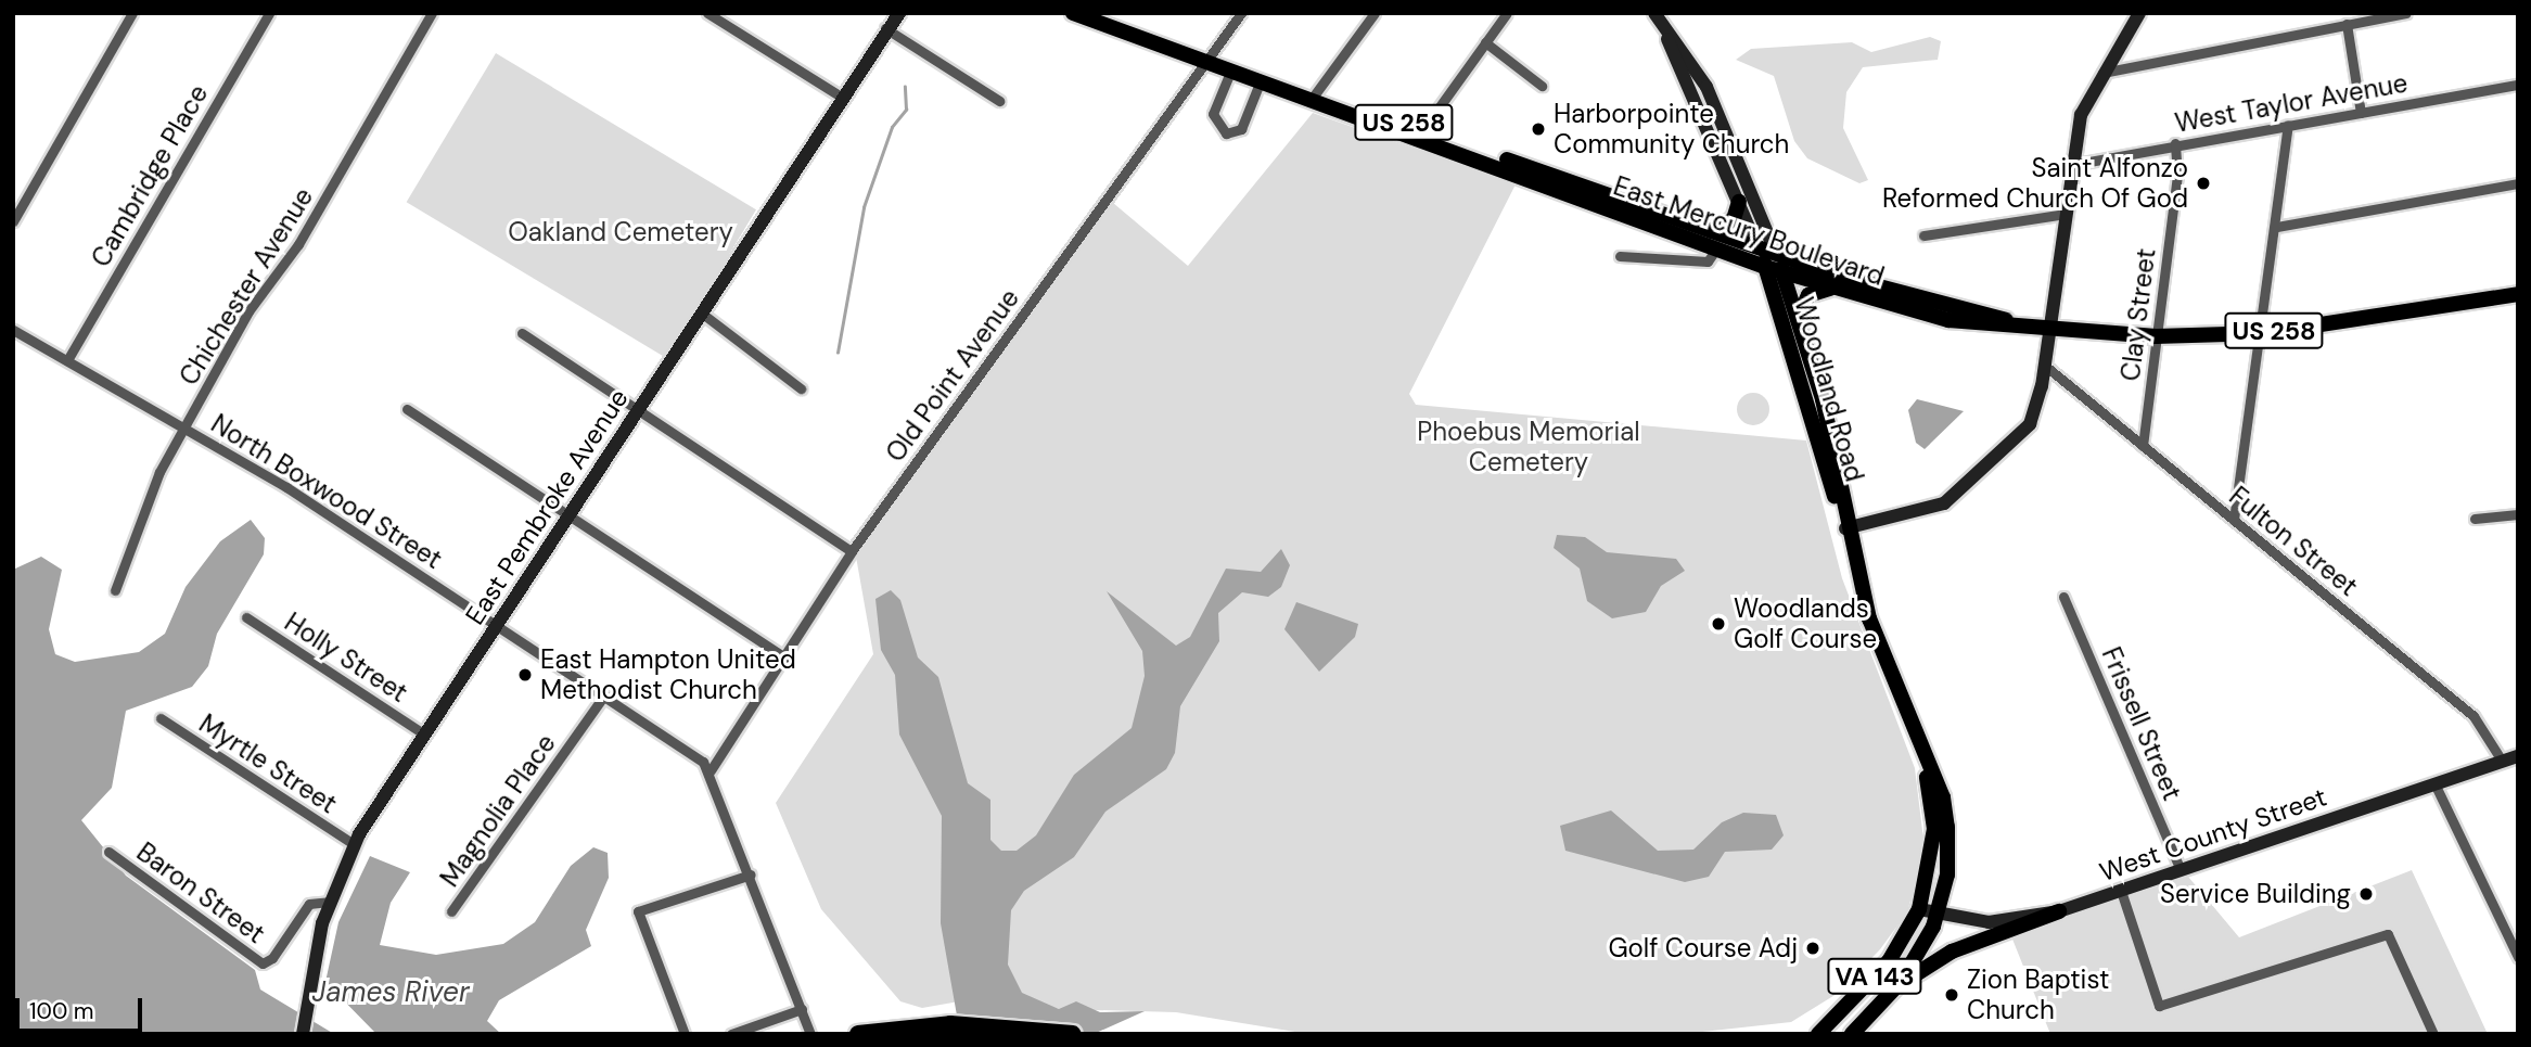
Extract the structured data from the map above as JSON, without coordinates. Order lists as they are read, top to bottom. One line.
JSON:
{"streets":{"main road":["US 258","East Mercury Boulevard","Woodland Road","East Pembroke Avenue","West County Street","VA 143"],"street":["West Taylor Avenue","Cambridge Place","Chichester Avenue","Clay Street","Old Point Avenue","North Boxwood Street","Fulton Street","Holly Street","Frissell Street","Myrtle Street","Magnolia Place","Baron Street"]},"crossings":[["West Taylor Avenue","Clay Street"],["Cambridge Place","North Boxwood Street"],["East Mercury Boulevard","Clay Street"],["East Mercury Boulevard","Old Point Avenue"],["East Mercury Boulevard","Woodland Road"],["Chichester Avenue","North Boxwood Street"],["Clay Street","Fulton Street"],["Old Point Avenue","North Boxwood Street"],["Woodland Road","West County Street"],["Woodland Road","VA 143"],["North Boxwood Street","East Pembroke Avenue"],["North Boxwood Street","Magnolia Place"],["East Pembroke Avenue","Holly Street"],["East Pembroke Avenue","Myrtle Street"],["East Pembroke Avenue","Baron Street"],["Fulton Street","West County Street"],["Frissell Street","West County Street"],["West County Street","VA 143"]],"water":["James River"],"parks":["Oakland Cemetery","Phoebus Memorial Cemetery"],"places":["Harborpointe Community Church","Saint Alfonzo Reformed Church Of God","Woodlands Golf Course","East Hampton United Methodist Church","Service Building","Golf Course Adj","Zion Baptist Church"],"scale_bar":"100 m"}
